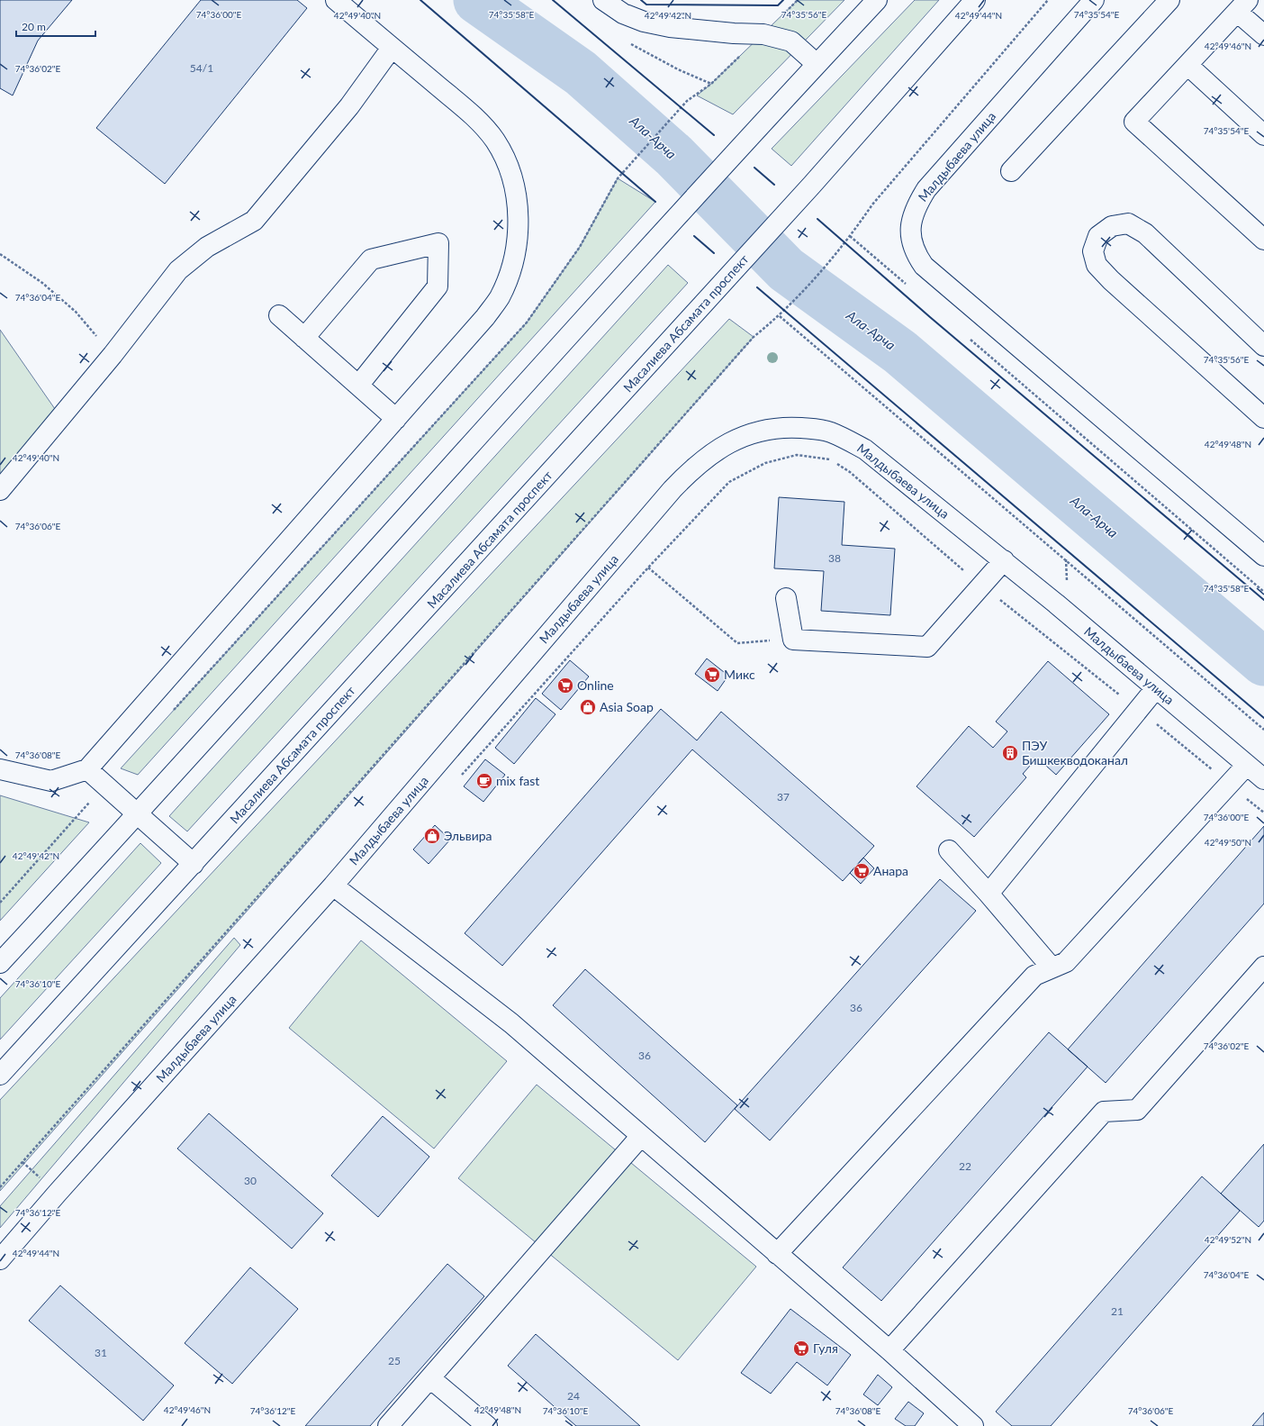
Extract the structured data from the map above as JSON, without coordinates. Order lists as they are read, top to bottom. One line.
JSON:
{"streets":{"main road":["Малдыбаева улица","Масалиева Абсамата проспект"]},"water":["Ала-Арча"],"places":{"supermarket":["Микс","Online","Анара","Гуля"],"shop":["Asia Soap","Эльвира"],"building":["ПЭУ Бишкекводоканал"],"cafe":["mix fast"]},"house_numbers":["54/1","38","37","36","36","22","30","21","31","25","24"],"scale_bar":"20 m","coordinates":["74°36'00\"E","74°35'58\"E","74°35'56\"E","74°35'54\"E","42°49'40\"N","42°49'42\"N","42°49'44\"N","42°49'46\"N","74°36'02\"E","74°36'04\"E","42°49'48\"N","74°36'06\"E","74°36'08\"E","42°49'50\"N","74°36'10\"E","74°36'12\"E","42°49'52\"N"]}
